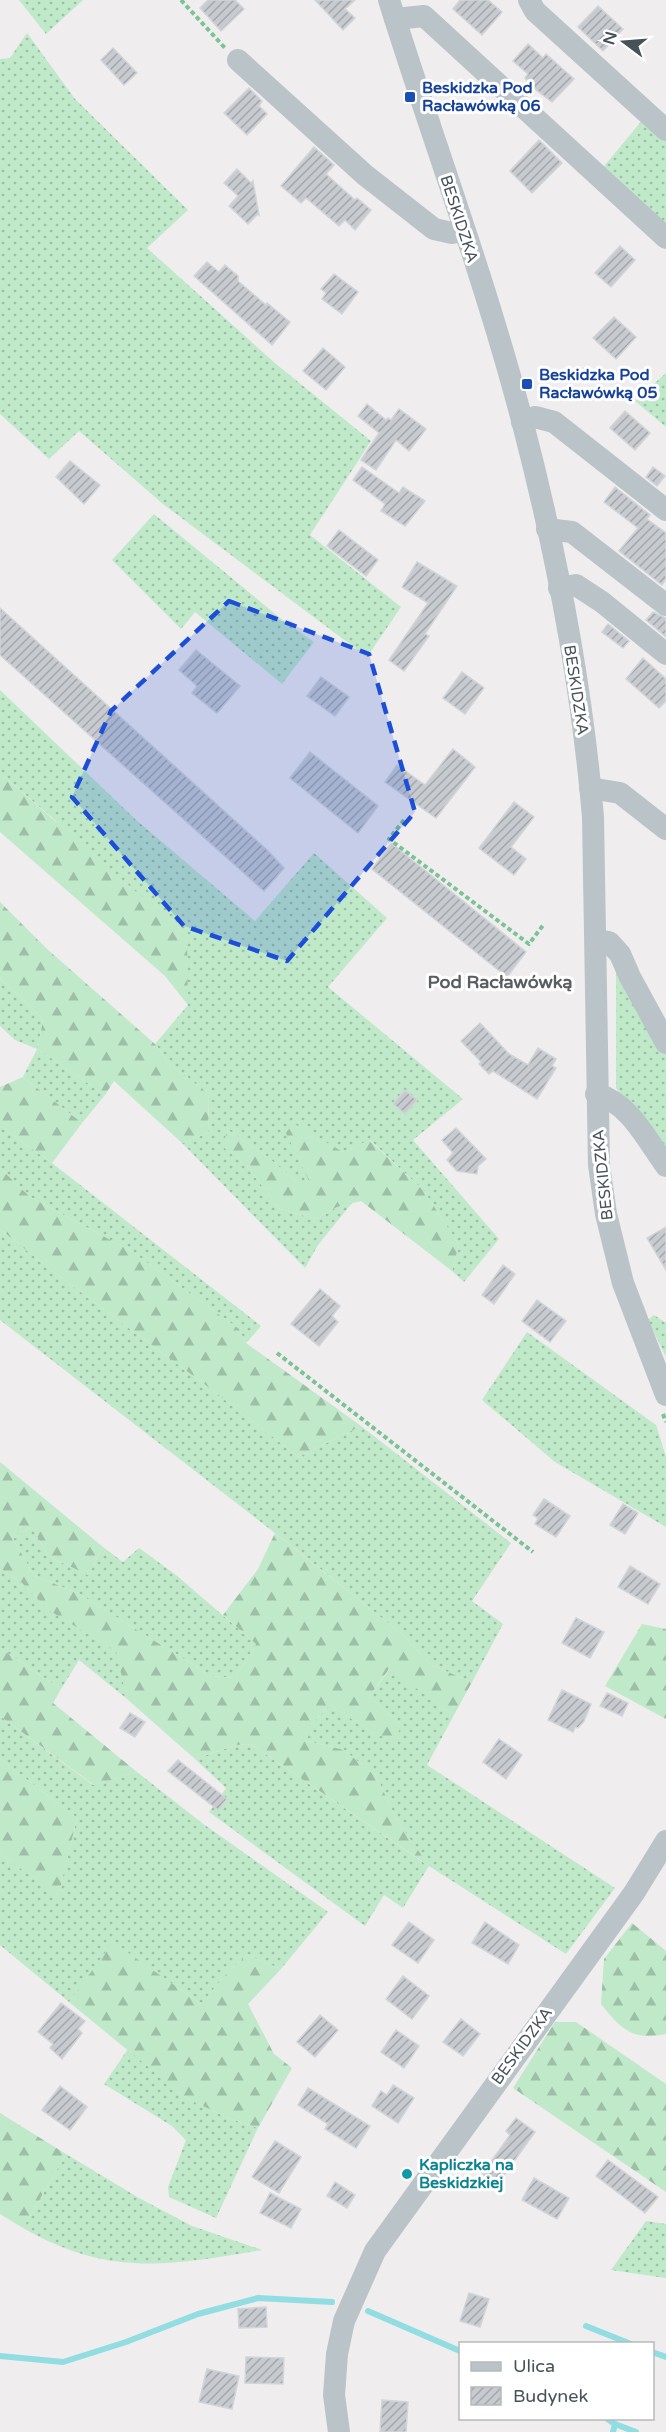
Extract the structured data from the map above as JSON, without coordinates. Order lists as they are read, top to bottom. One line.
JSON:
{"streets":{"street":["BESKIDZKA"]},"districts":["Pod Racławówką"],"places":{"transit":["Beskidzka Pod Racławówką 06","Beskidzka Pod Racławówką 05"],"other":["Kapliczka na Beskidzkiej"]},"legend":["Ulica","Budynek"],"north":"left"}
